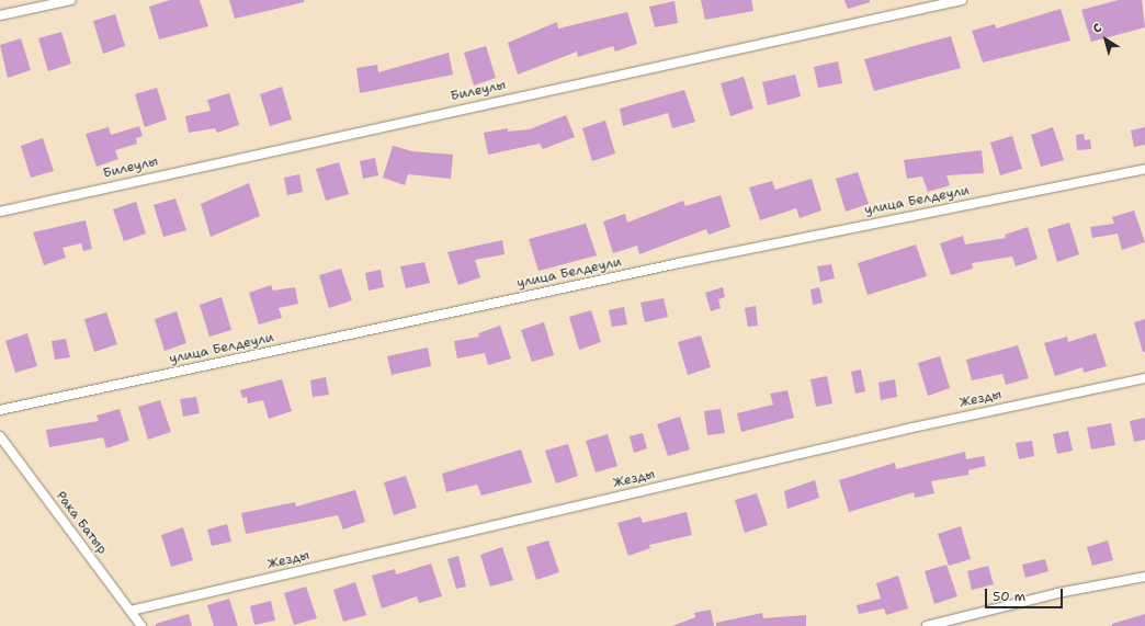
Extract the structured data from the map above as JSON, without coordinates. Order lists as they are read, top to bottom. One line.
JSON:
{"streets":{"street":["Билеулы","улица Белдеули","Жезды","Рака Батыр"]},"crossings":[["Жезды","Рака Батыр"]],"scale_bar":"50 m","north":"top left"}
